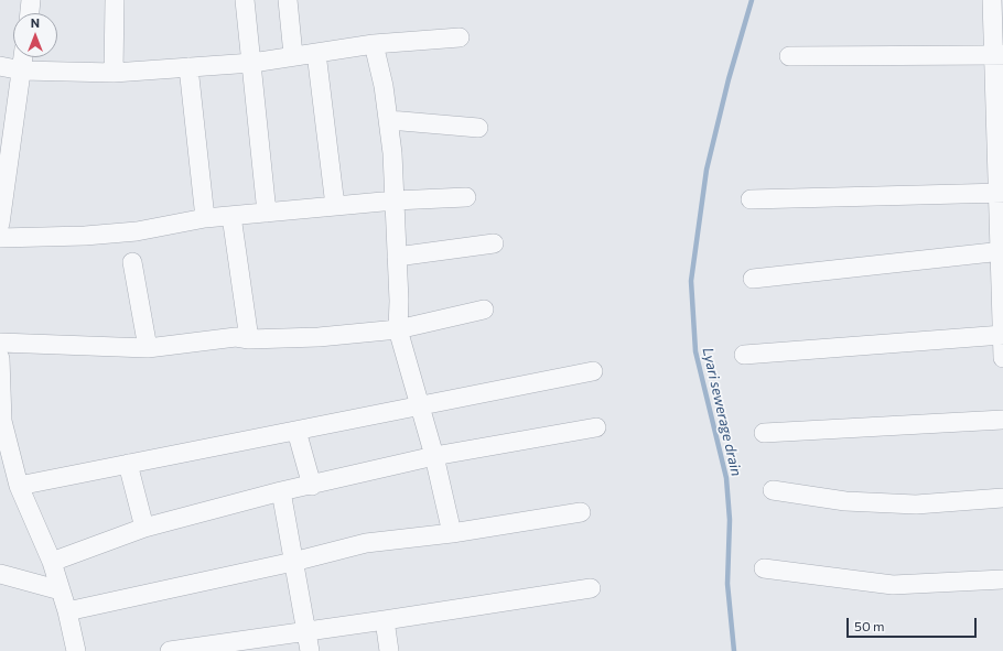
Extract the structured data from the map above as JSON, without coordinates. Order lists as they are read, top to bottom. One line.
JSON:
{"water":["Lyari sewerage drain"],"scale_bar":"50 m","north":"top"}
